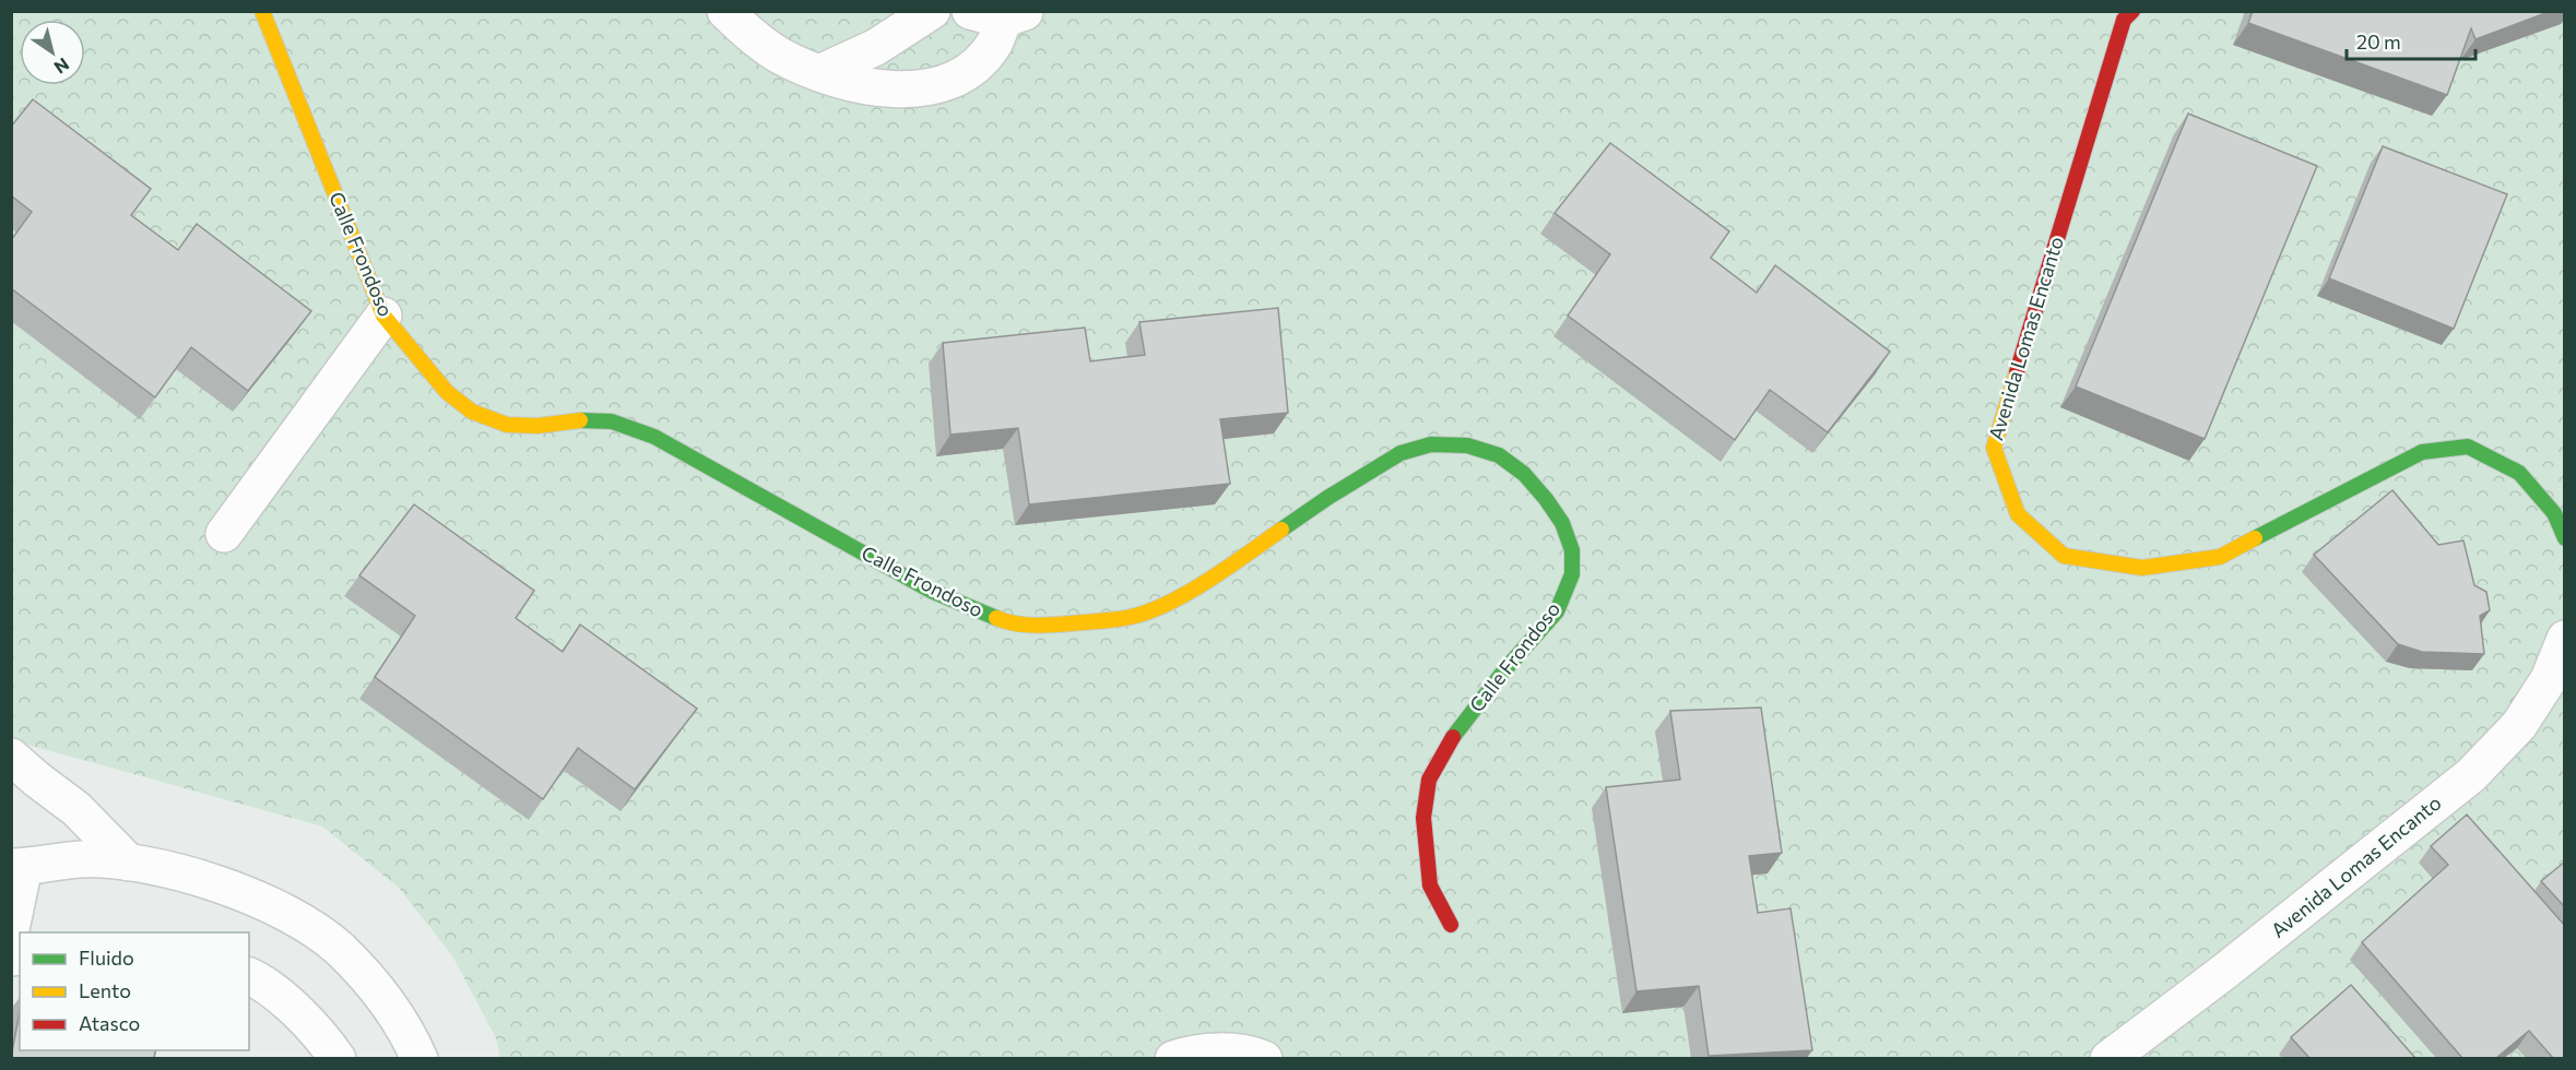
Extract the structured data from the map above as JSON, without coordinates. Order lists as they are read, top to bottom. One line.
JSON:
{"streets":{"street":["Calle Frondoso","Avenida Lomas Encanto"]},"legend":["Fluido","Lento","Atasco"],"scale_bar":"20 m","north":"bottom right"}
